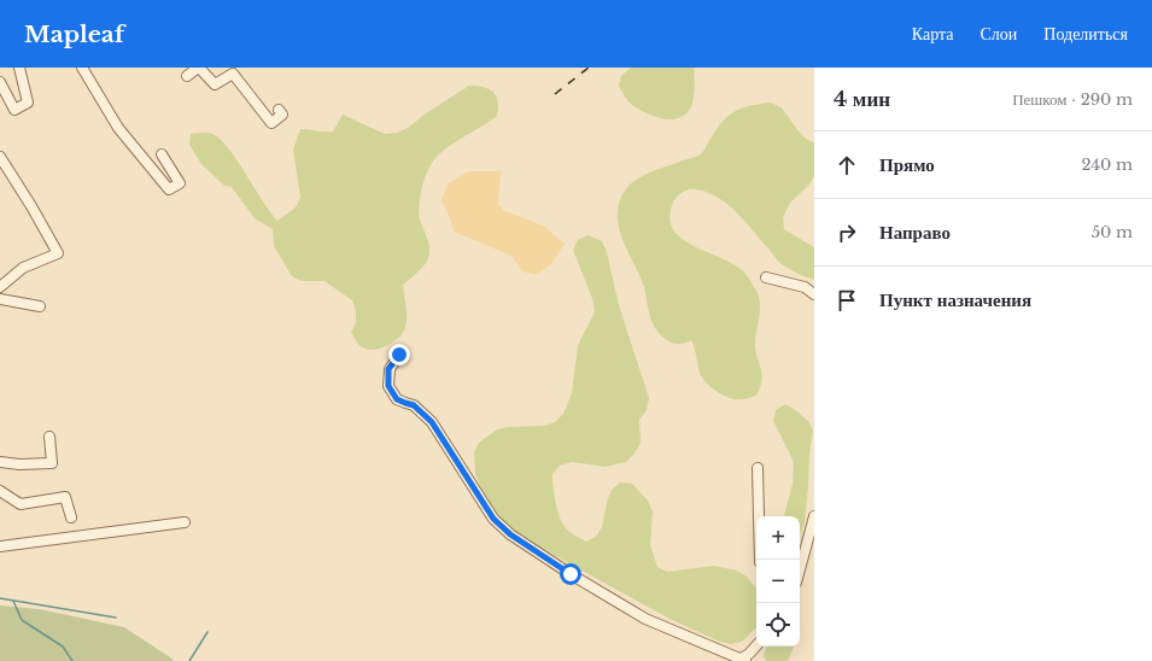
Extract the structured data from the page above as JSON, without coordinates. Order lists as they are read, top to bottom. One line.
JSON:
{"page":{"header":"Mapleaf","nav":["Карта","Слои","Поделиться"],"heading":["4 мин","Пешком · 290 m"],"list":[["Прямо","240 m"],["Направо","50 m"],"Пункт назначения"],"map_buttons":["+","−"]}}
